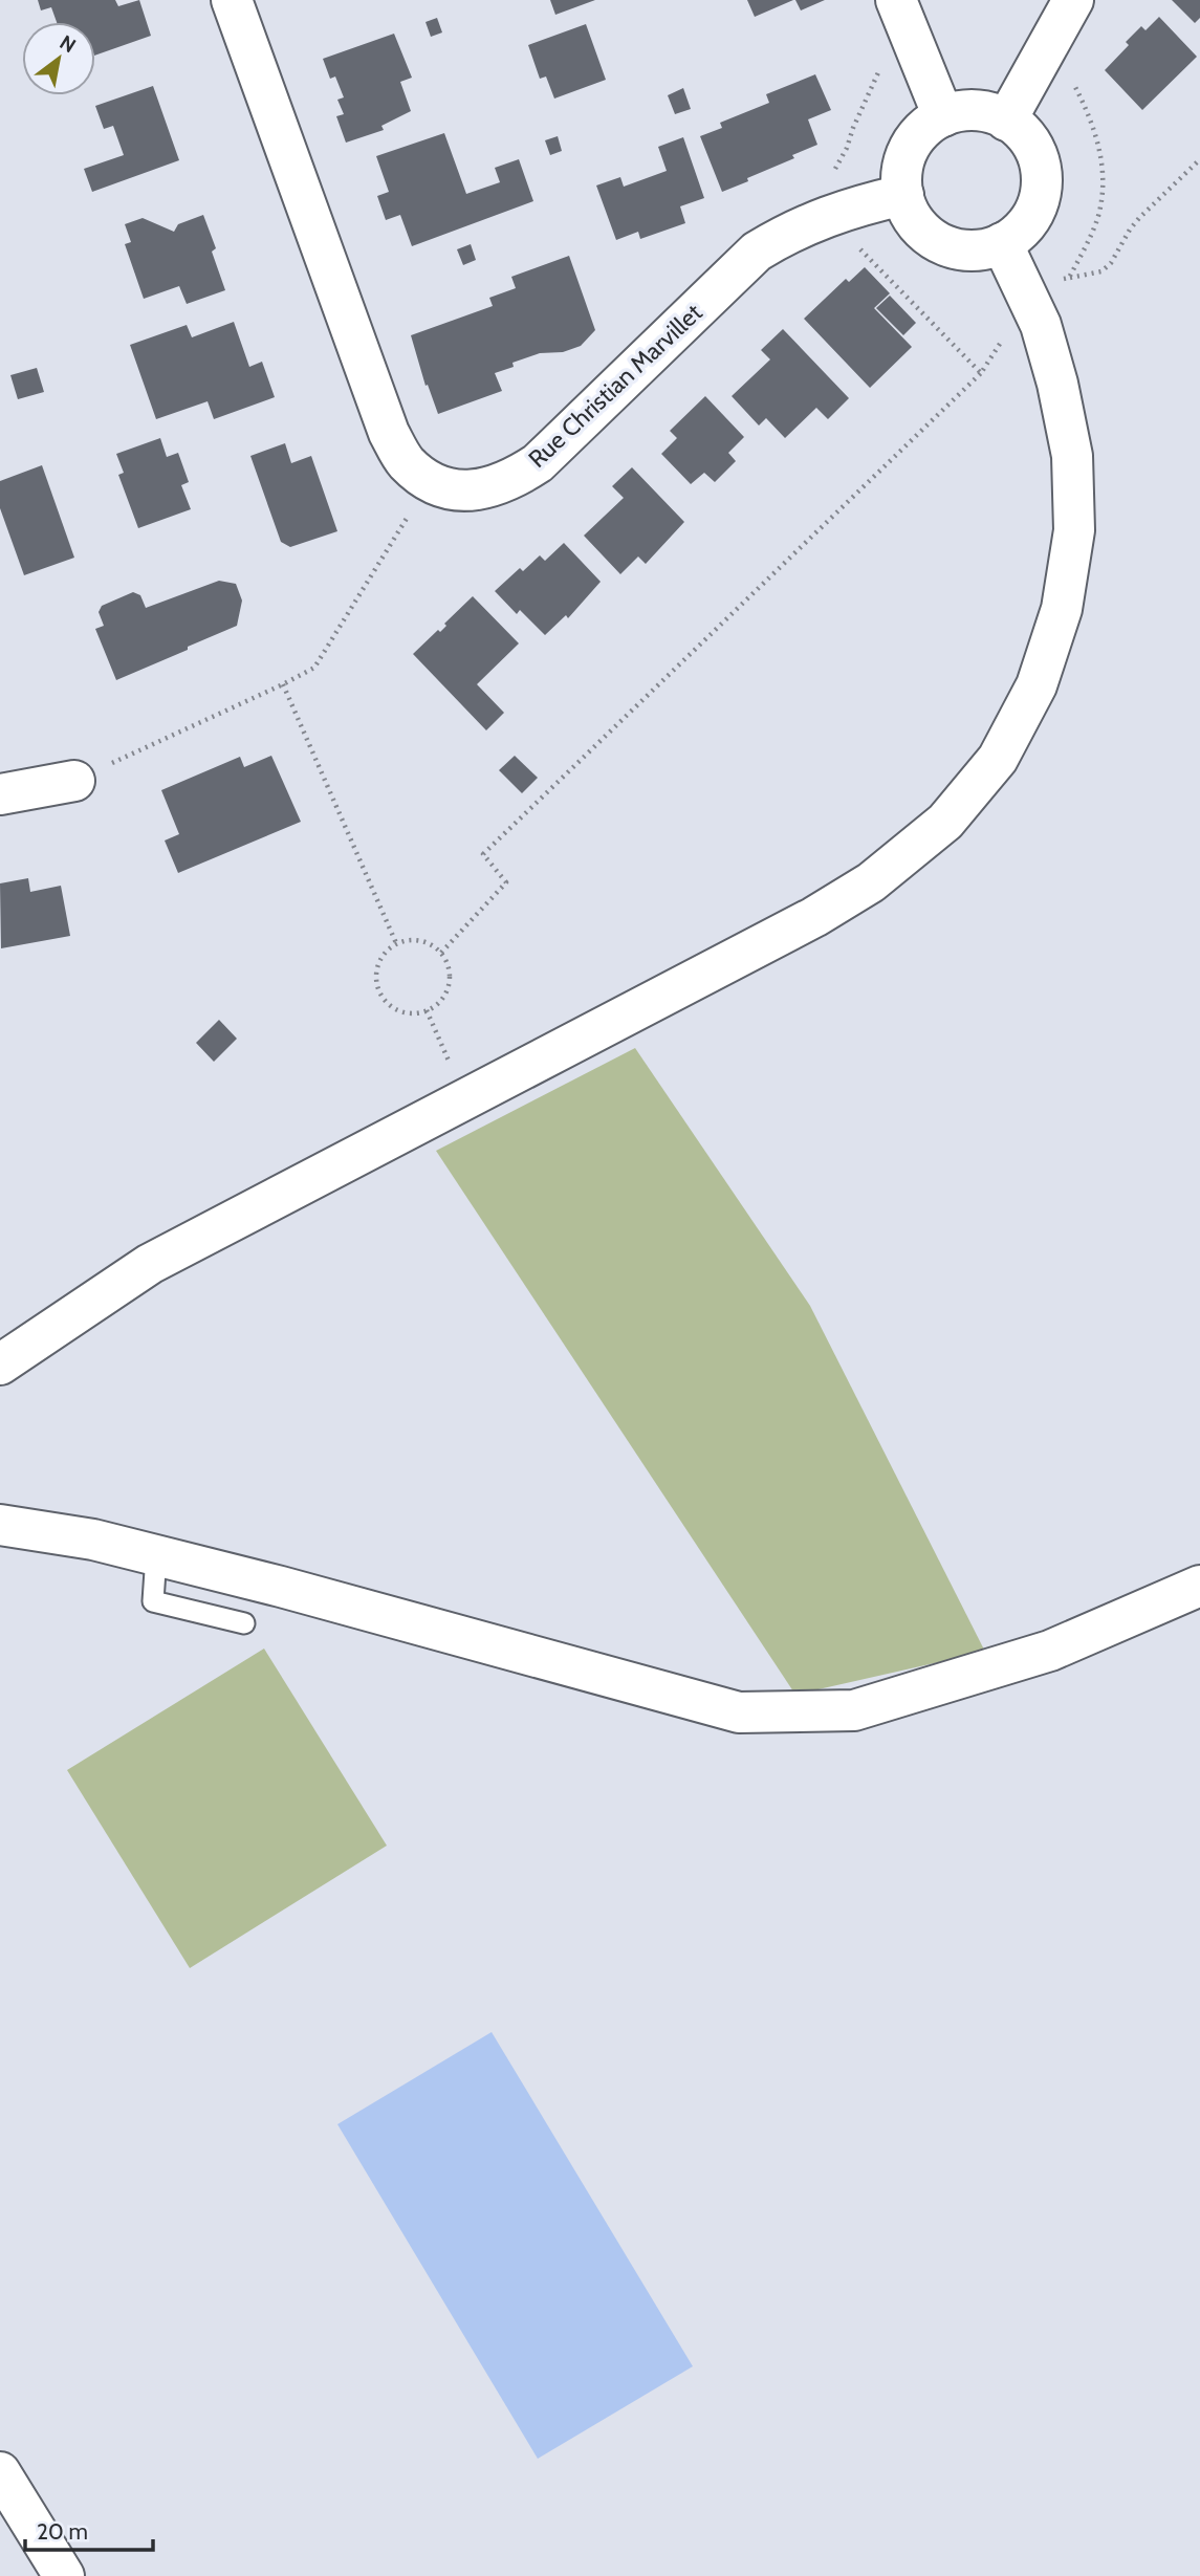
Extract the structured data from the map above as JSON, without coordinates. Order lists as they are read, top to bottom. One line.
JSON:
{"streets":{"street":["Rue Christian Marvillet"]},"scale_bar":"20 m","north":"top right"}
